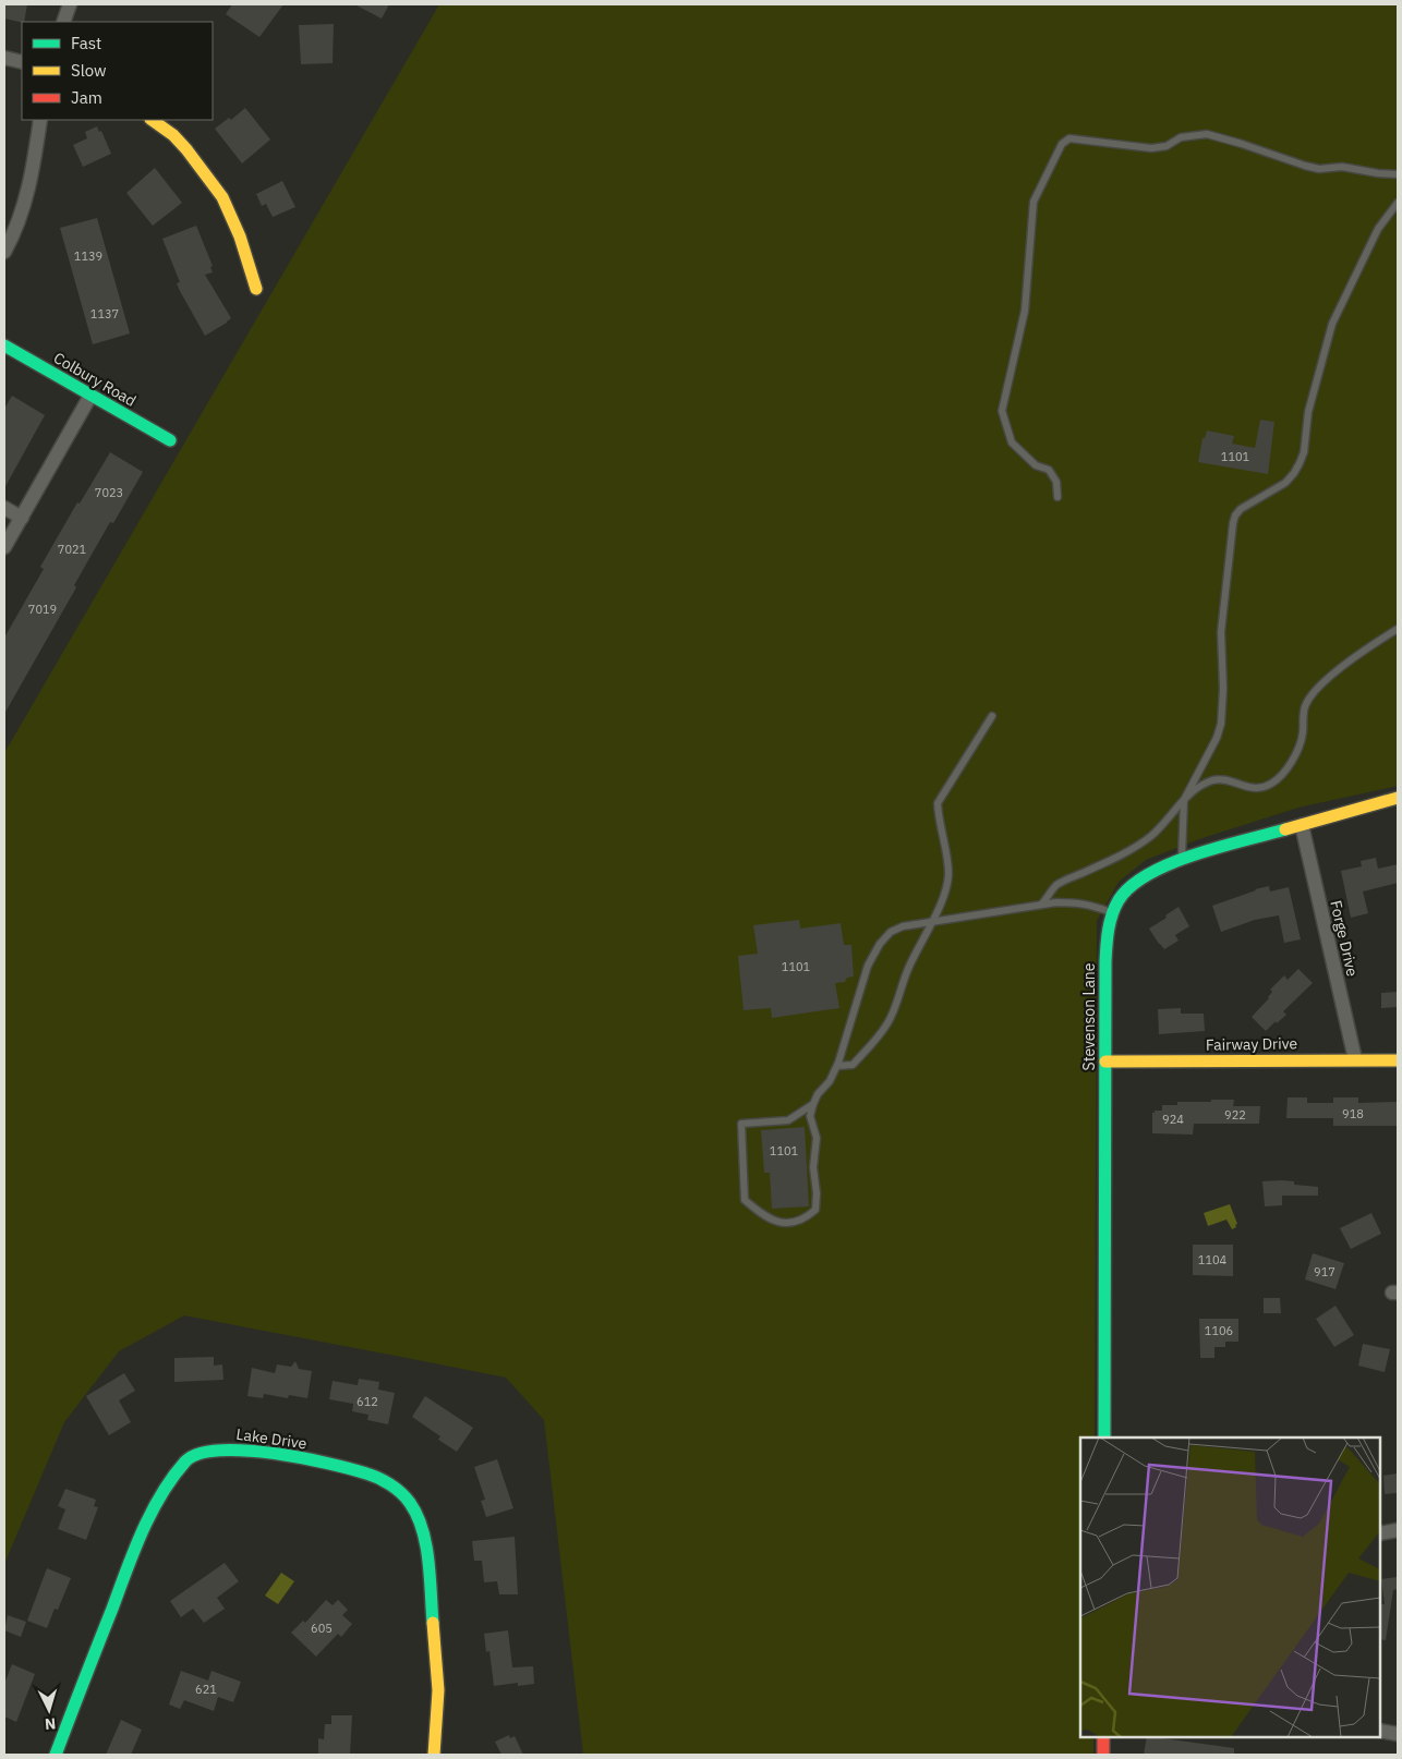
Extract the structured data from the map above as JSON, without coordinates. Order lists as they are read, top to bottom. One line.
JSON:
{"streets":{"street":["Colbury Road","Forge Drive","Stevenson Lane","Fairway Drive","Lake Drive"]},"crossings":[["Forge Drive","Stevenson Lane"],["Forge Drive","Fairway Drive"],["Stevenson Lane","Fairway Drive"]],"house_numbers":["1139","1137","1101","7023","7021","7019","1101","918","922","924","1101","1104","917","1106","612","605","621"],"legend":["Fast","Slow","Jam"],"north":"bottom"}
